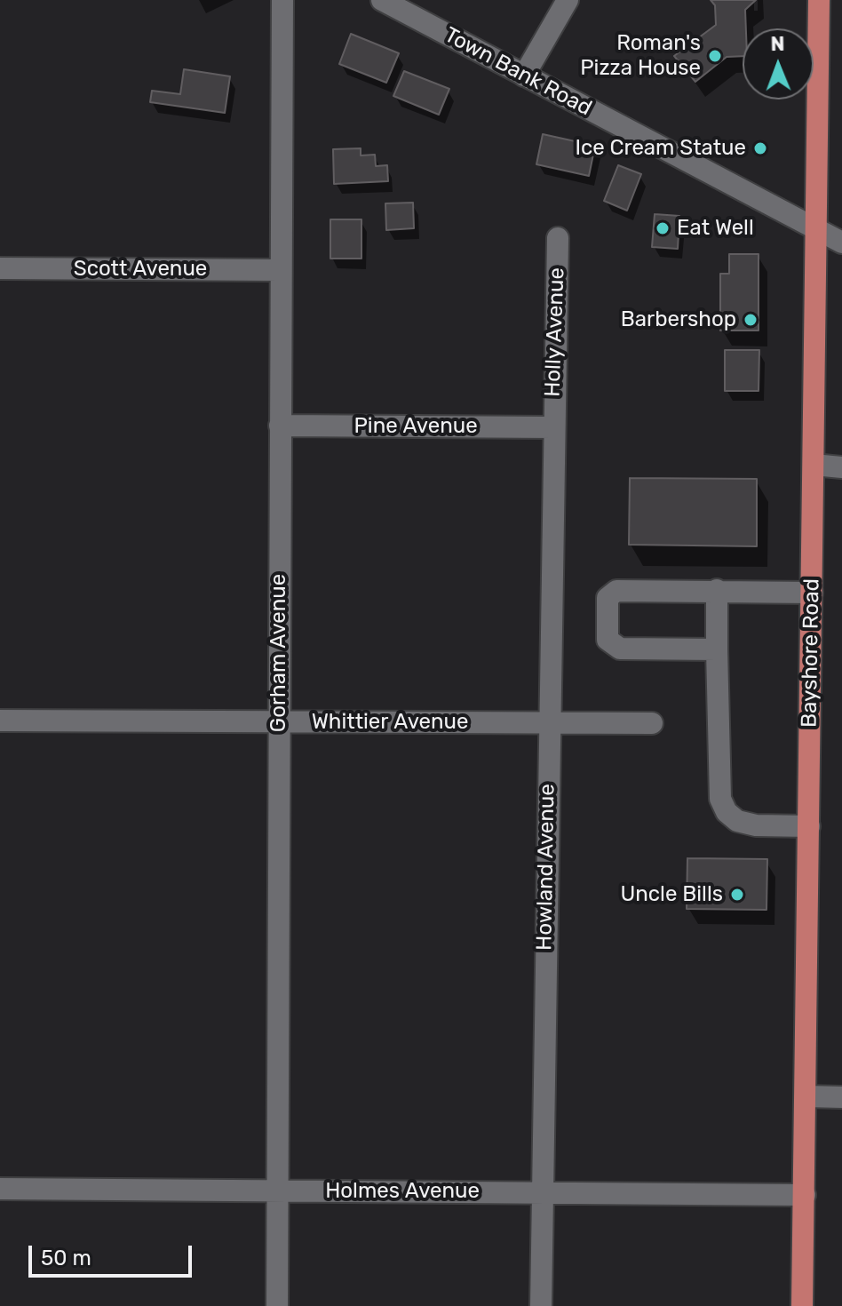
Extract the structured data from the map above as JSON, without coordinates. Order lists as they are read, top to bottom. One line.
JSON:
{"streets":{"main road":["Bayshore Road"],"street":["Town Bank Road","Scott Avenue","Holly Avenue","Pine Avenue","Gorham Avenue","Whittier Avenue","Howland Avenue","Holmes Avenue"]},"crossings":[["Town Bank Road","Bayshore Road"],["Scott Avenue","Gorham Avenue"],["Holly Avenue","Pine Avenue"],["Holly Avenue","Howland Avenue"],["Pine Avenue","Gorham Avenue"],["Pine Avenue","Howland Avenue"],["Gorham Avenue","Whittier Avenue"],["Gorham Avenue","Holmes Avenue"],["Bayshore Road","Holmes Avenue"],["Whittier Avenue","Howland Avenue"],["Howland Avenue","Holmes Avenue"]],"places":["Roman's Pizza House","Ice Cream Statue","Eat Well","Barbershop","Uncle Bills"],"scale_bar":"50 m","north":"top"}
